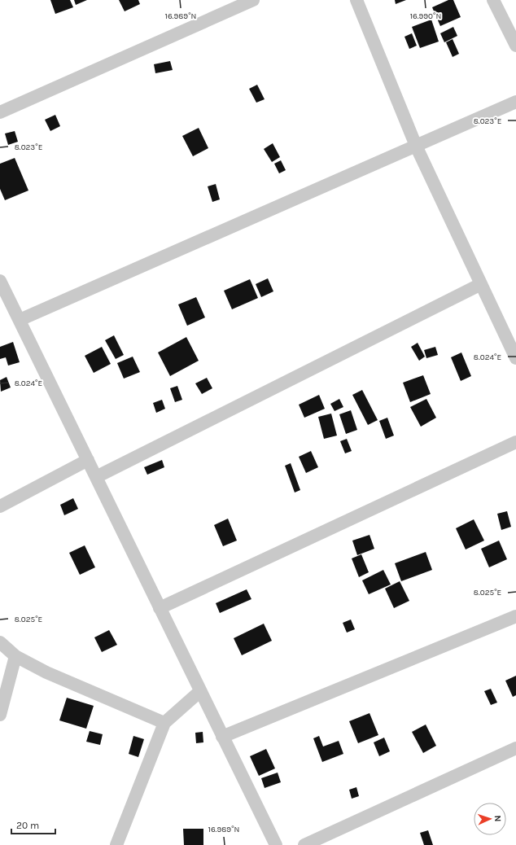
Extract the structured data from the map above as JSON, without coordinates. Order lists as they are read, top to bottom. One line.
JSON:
{"scale_bar":"20 m","north":"right","coordinates":["16.989°N","16.990°N","8.023°E","8.024°E","8.025°E"]}
